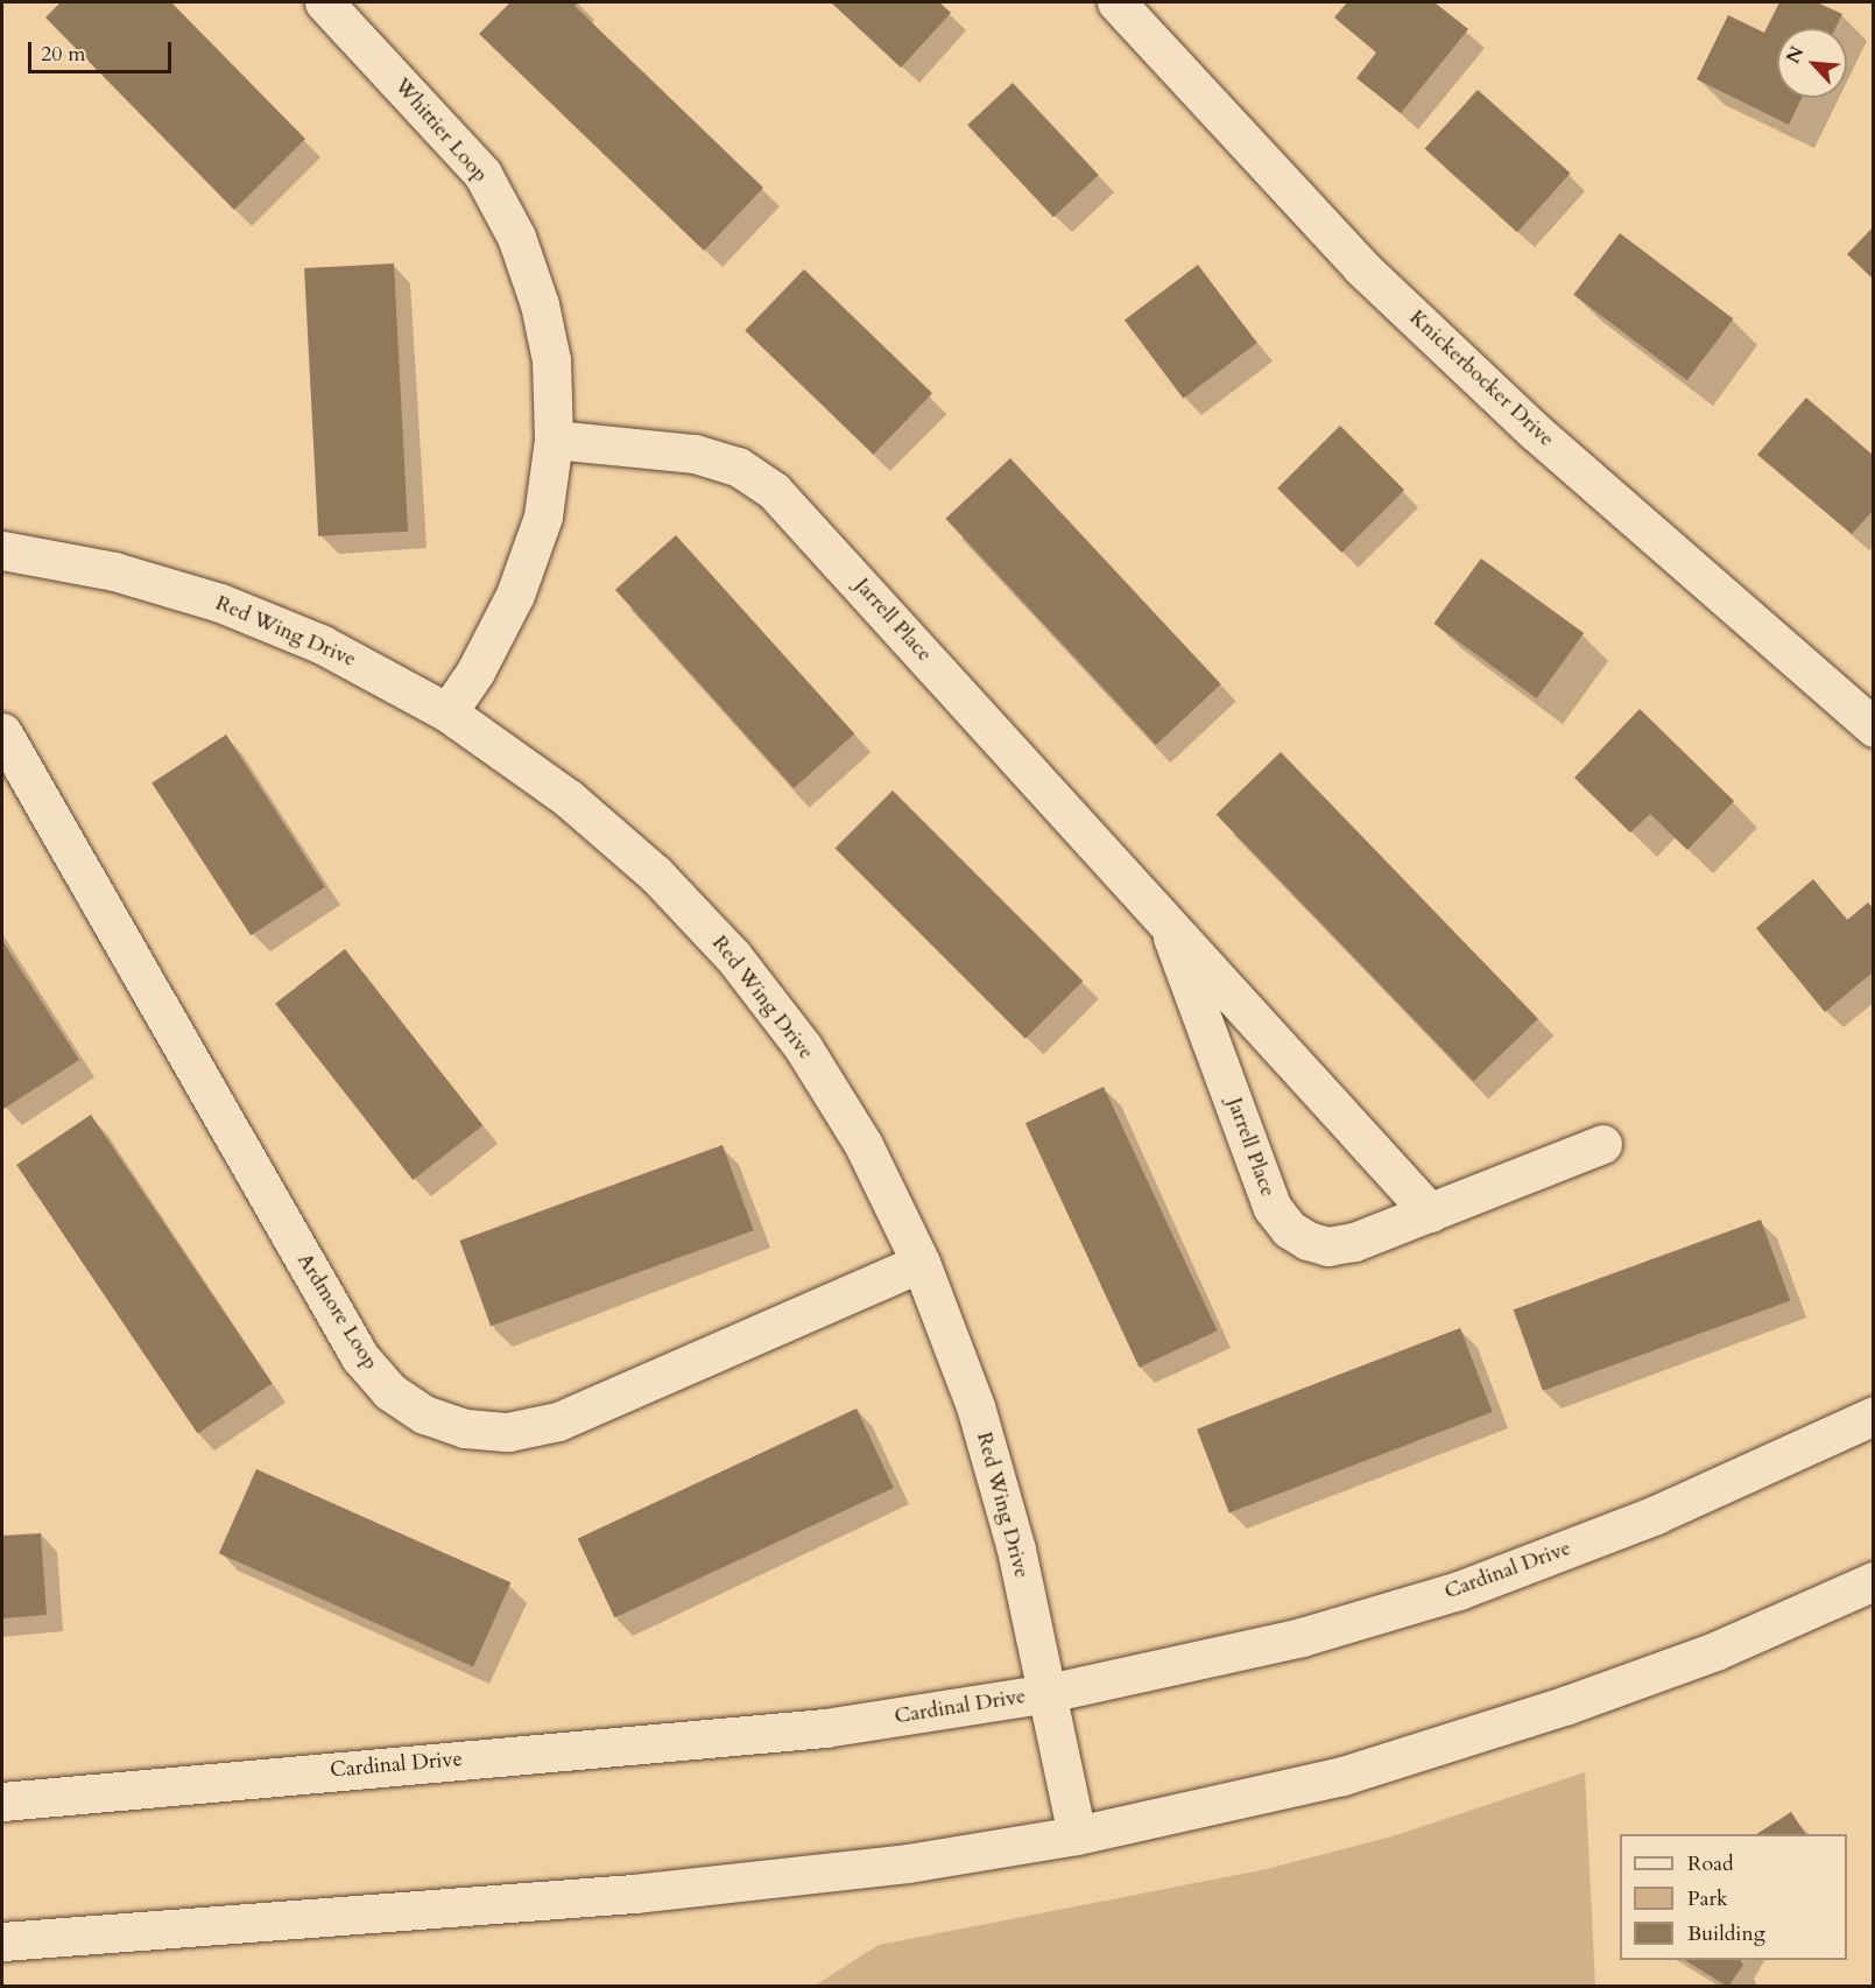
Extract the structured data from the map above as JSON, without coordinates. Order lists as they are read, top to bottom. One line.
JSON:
{"streets":{"street":["Whittier Loop","Knickerbocker Drive","Jarrell Place","Red Wing Drive","Ardmore Loop","Cardinal Drive"]},"crossings":[["Whittier Loop","Jarrell Place"],["Whittier Loop","Red Wing Drive"],["Red Wing Drive","Ardmore Loop"],["Red Wing Drive","Cardinal Drive"]],"legend":["Road","Park","Building"],"scale_bar":"20 m","north":"top left"}
